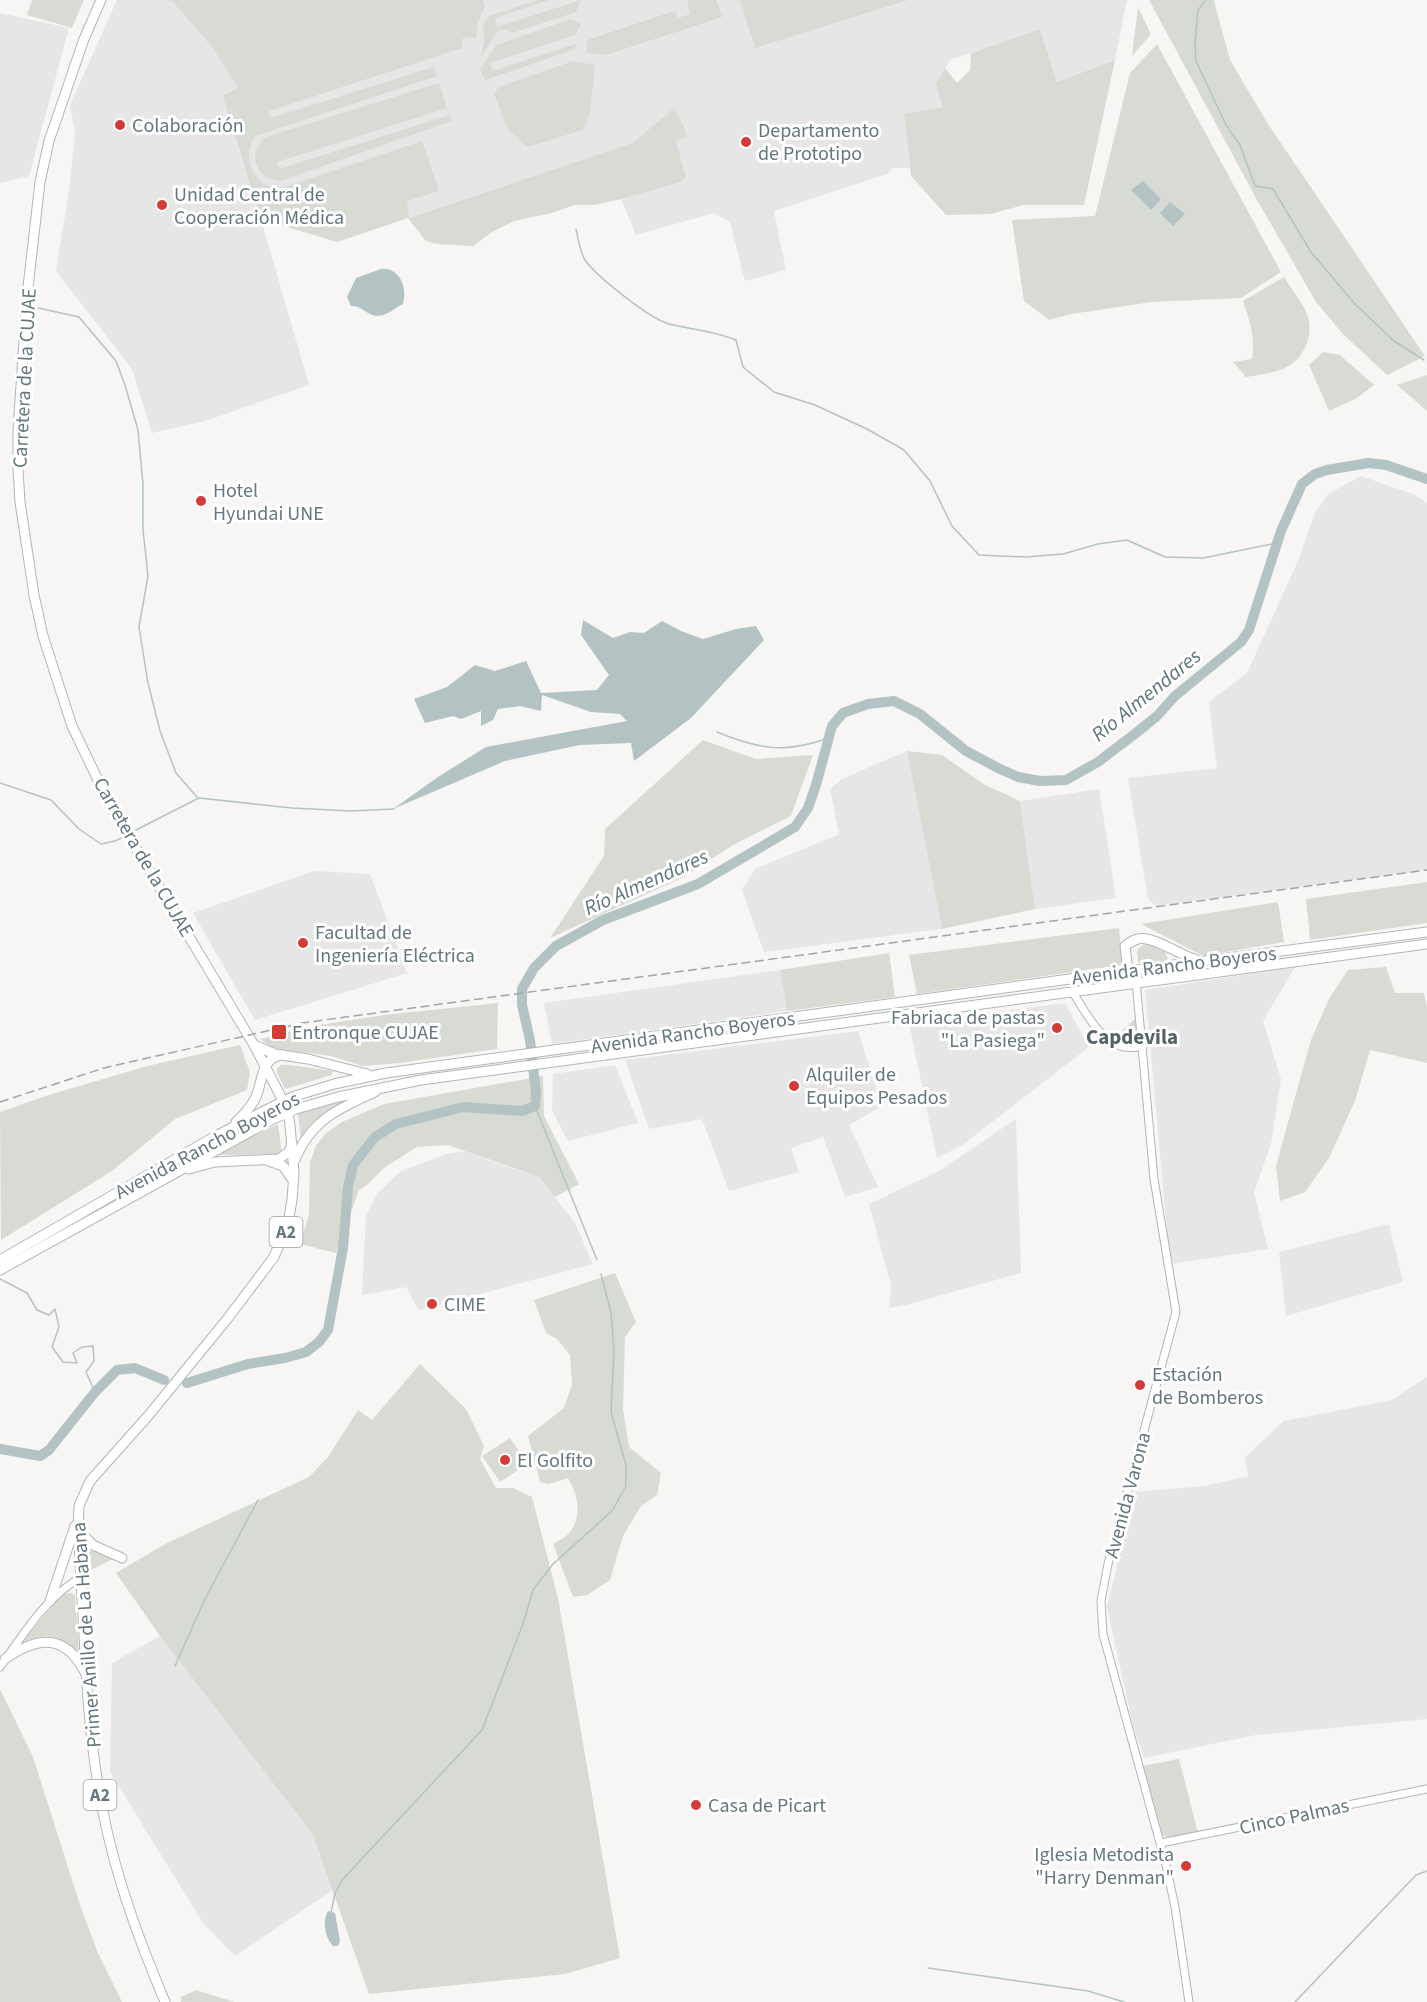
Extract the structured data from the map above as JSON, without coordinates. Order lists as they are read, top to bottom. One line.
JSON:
{"streets":{"highway":["Carretera de la CUJAE","Avenida Rancho Boyeros","A2","Primer Anillo de La Habana"],"street":["Avenida Varona","Cinco Palmas"]},"crossings":[["Carretera de la CUJAE","Avenida Rancho Boyeros"],["Carretera de la CUJAE","A2"],["Avenida Rancho Boyeros","A2"],["Avenida Rancho Boyeros","Avenida Varona"],["Avenida Rancho Boyeros","Primer Anillo de La Habana"],["A2","Primer Anillo de La Habana"],["Avenida Varona","Cinco Palmas"]],"districts":["Capdevila"],"water":["Río Almendares"],"places":{"other":["Colaboración","Departamento de Prototipo","Unidad Central de Cooperación Médica","Hotel Hyundai UNE","Facultad de Ingeniería Eléctrica","Fabriaca de pastas \"La Pasiega\"","Alquiler de Equipos Pesados","CIME","Estación de Bomberos","El Golfito","Casa de Picart","Iglesia Metodista \"Harry Denman\""],"transit":["Entronque CUJAE"]}}
